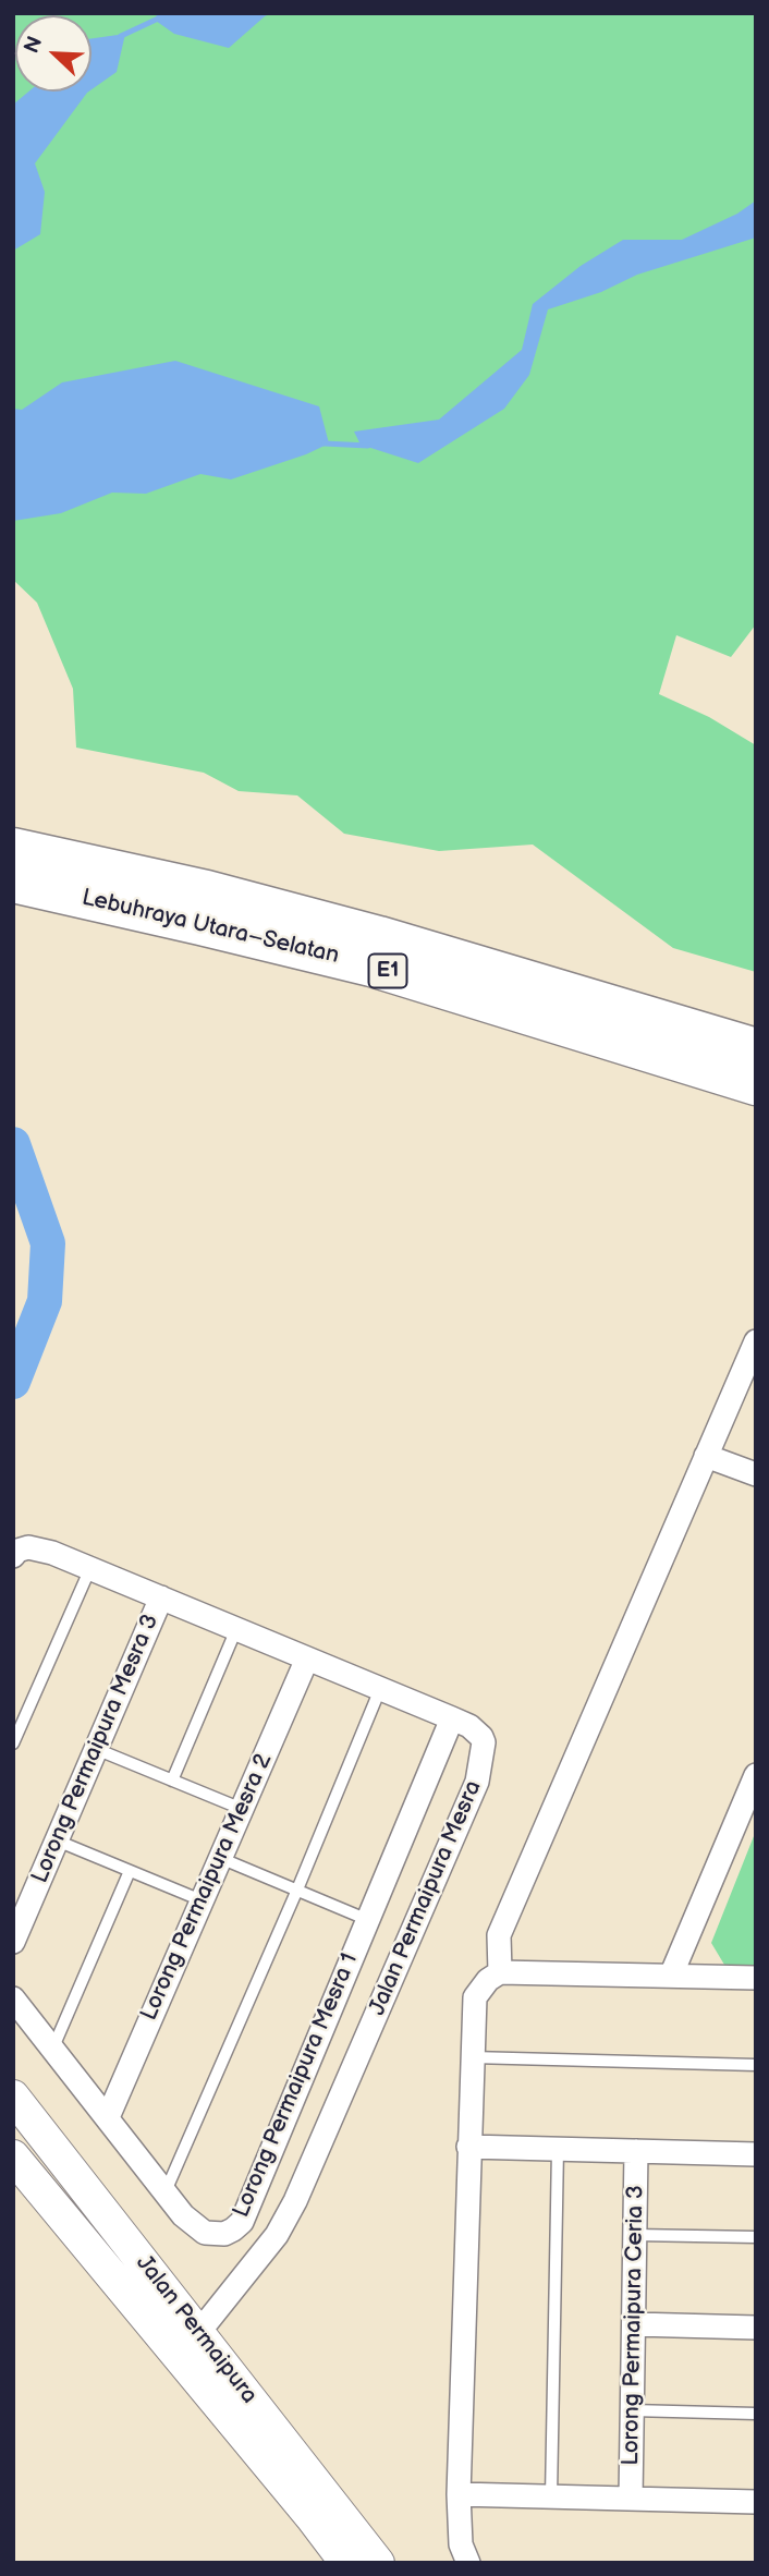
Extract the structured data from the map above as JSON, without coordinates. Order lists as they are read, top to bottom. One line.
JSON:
{"streets":{"highway":["Lebuhraya Utara–Selatan","E1"],"main road":["Jalan Permaipura"],"street":["Lorong Permaipura Mesra 3","Lorong Permaipura Mesra 2","Jalan Permaipura Mesra","Lorong Permaipura Mesra 1","Lorong Permaipura Ceria 3"]},"crossings":[["Lorong Permaipura Mesra 3","Jalan Permaipura Mesra"],["Lorong Permaipura Mesra 2","Jalan Permaipura Mesra"],["Lorong Permaipura Mesra 2","Lorong Permaipura Mesra 1"],["Jalan Permaipura Mesra","Lorong Permaipura Mesra 1"],["Jalan Permaipura Mesra","Jalan Permaipura"]],"north":"top left"}
